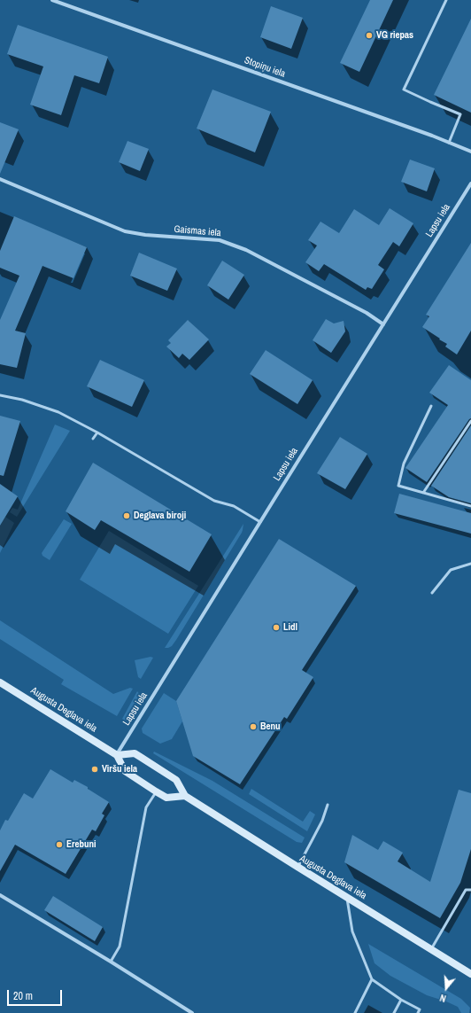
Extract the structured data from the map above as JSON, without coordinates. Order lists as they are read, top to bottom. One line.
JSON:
{"streets":{"main road":["Augusta Deglava iela"],"street":["Stopiņu iela","Lapsu iela","Gaismas iela"]},"crossings":[["Lapsu iela","Gaismas iela"],["Lapsu iela","Augusta Deglava iela"]],"places":["VG riepas","Deglava biroji","Lidl","Benu","Viršu iela","Erebuni"],"scale_bar":"20 m","north":"bottom"}
